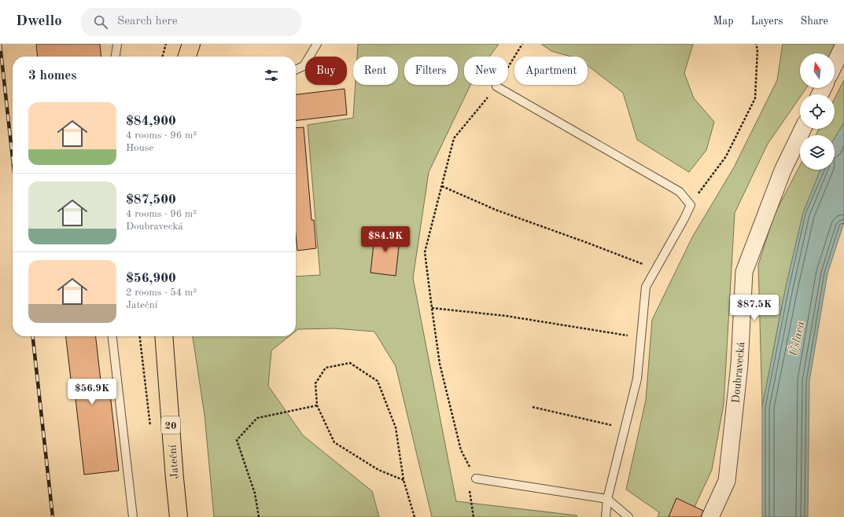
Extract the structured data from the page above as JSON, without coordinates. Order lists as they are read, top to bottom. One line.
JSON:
{"streets":{"main road":["20","Jateční"],"street":["Doubravecká"]},"water":["Úslava"],"north":"top","page":{"header":"Dwello","search":"Search here","nav":["Map","Layers","Share"],"chip":["Buy","Rent","Filters","New","Apartment"],"heading":"3 homes","list":[{"name":"$84,900","note":"4 rooms · 96 m² · House"},{"name":"$87,500","note":"4 rooms · 96 m² · Doubravecká"},{"name":"$56,900","note":"2 rooms · 54 m² · Jateční"}],"price":["$84.9K","$87.5K","$56.9K"]}}
